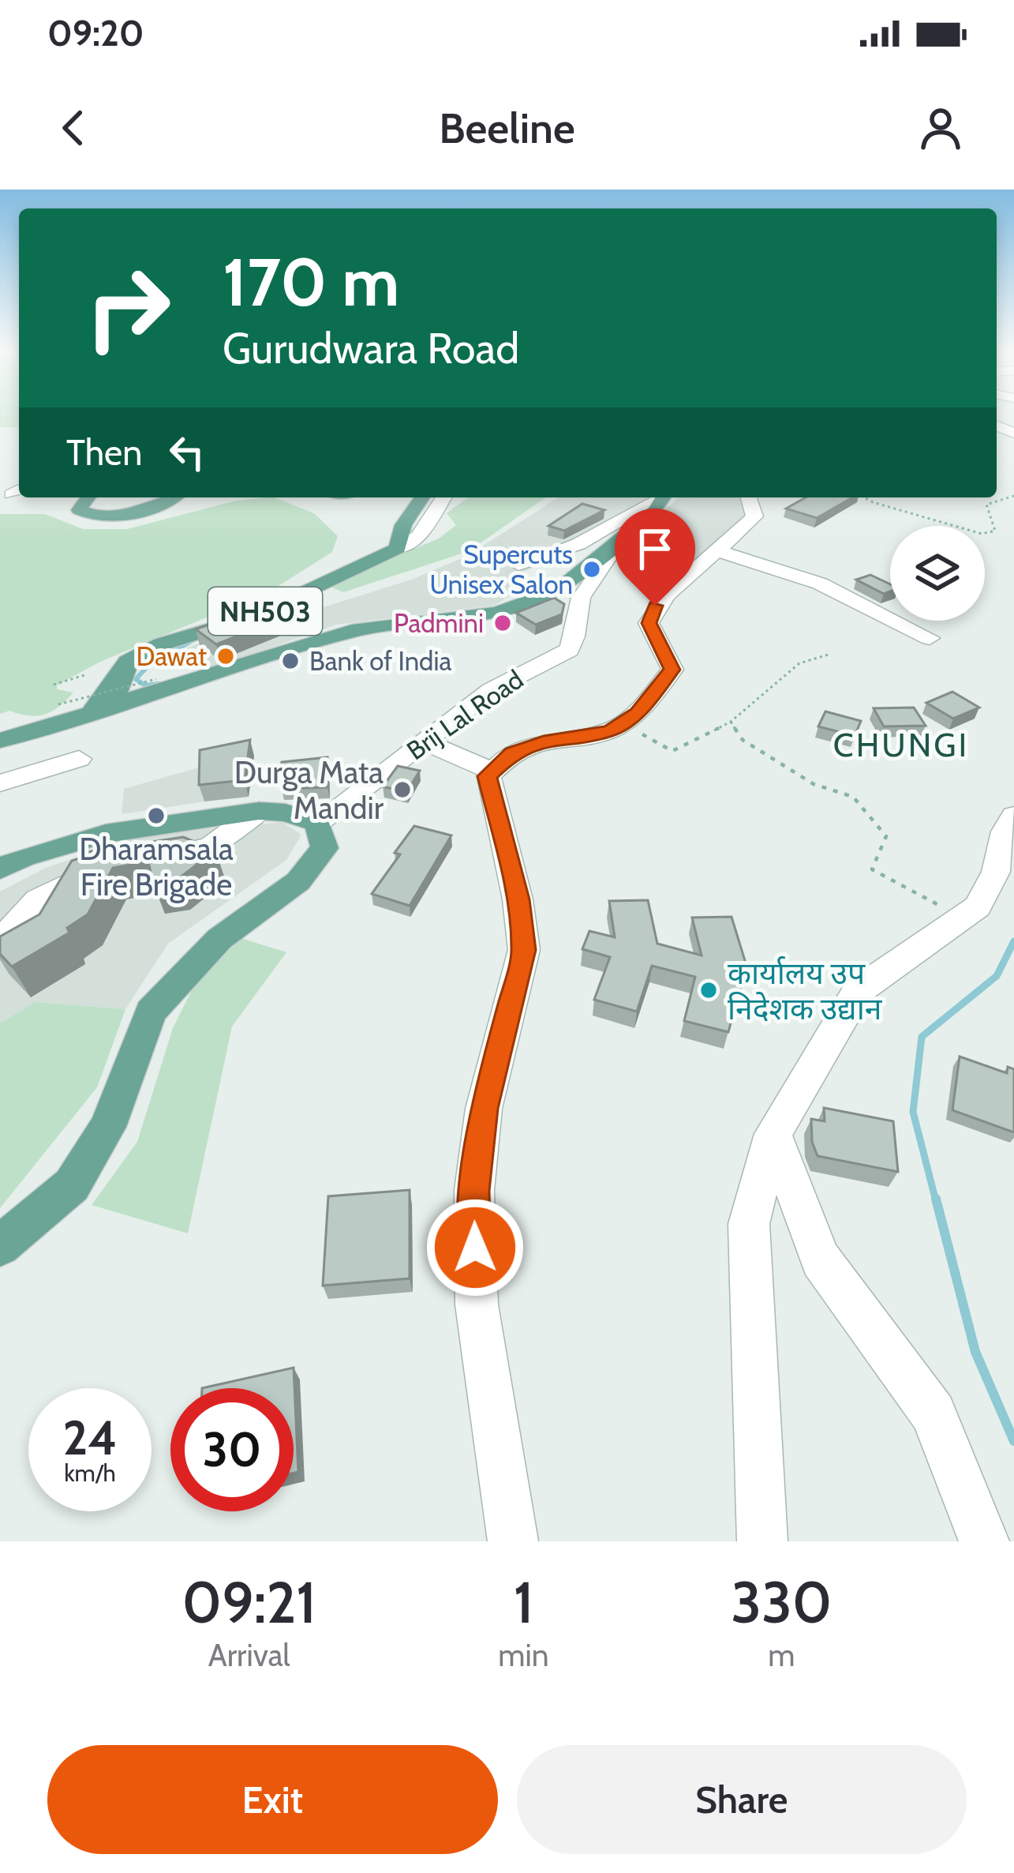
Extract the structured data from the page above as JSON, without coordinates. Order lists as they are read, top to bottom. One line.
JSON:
{"streets":{"main road":["NH503"],"street":["Brij Lal Road"]},"districts":["CHUNGI"],"places":["Supercuts Unisex Salon","Padmini","Dawat","Bank of India","Durga Mata Mandir","Dharamsala Fire Brigade","कार्यालय उप निदेशक उद्यान"],"page":{"status":"09:20","header":"Beeline","turn":["170 m","Gurudwara Road"],"then":"Then","speed":"24 km/h","limit":"30","eta":["09:21","Arrival","1","min","330","m"],"buttons":["Exit","Share"]}}
